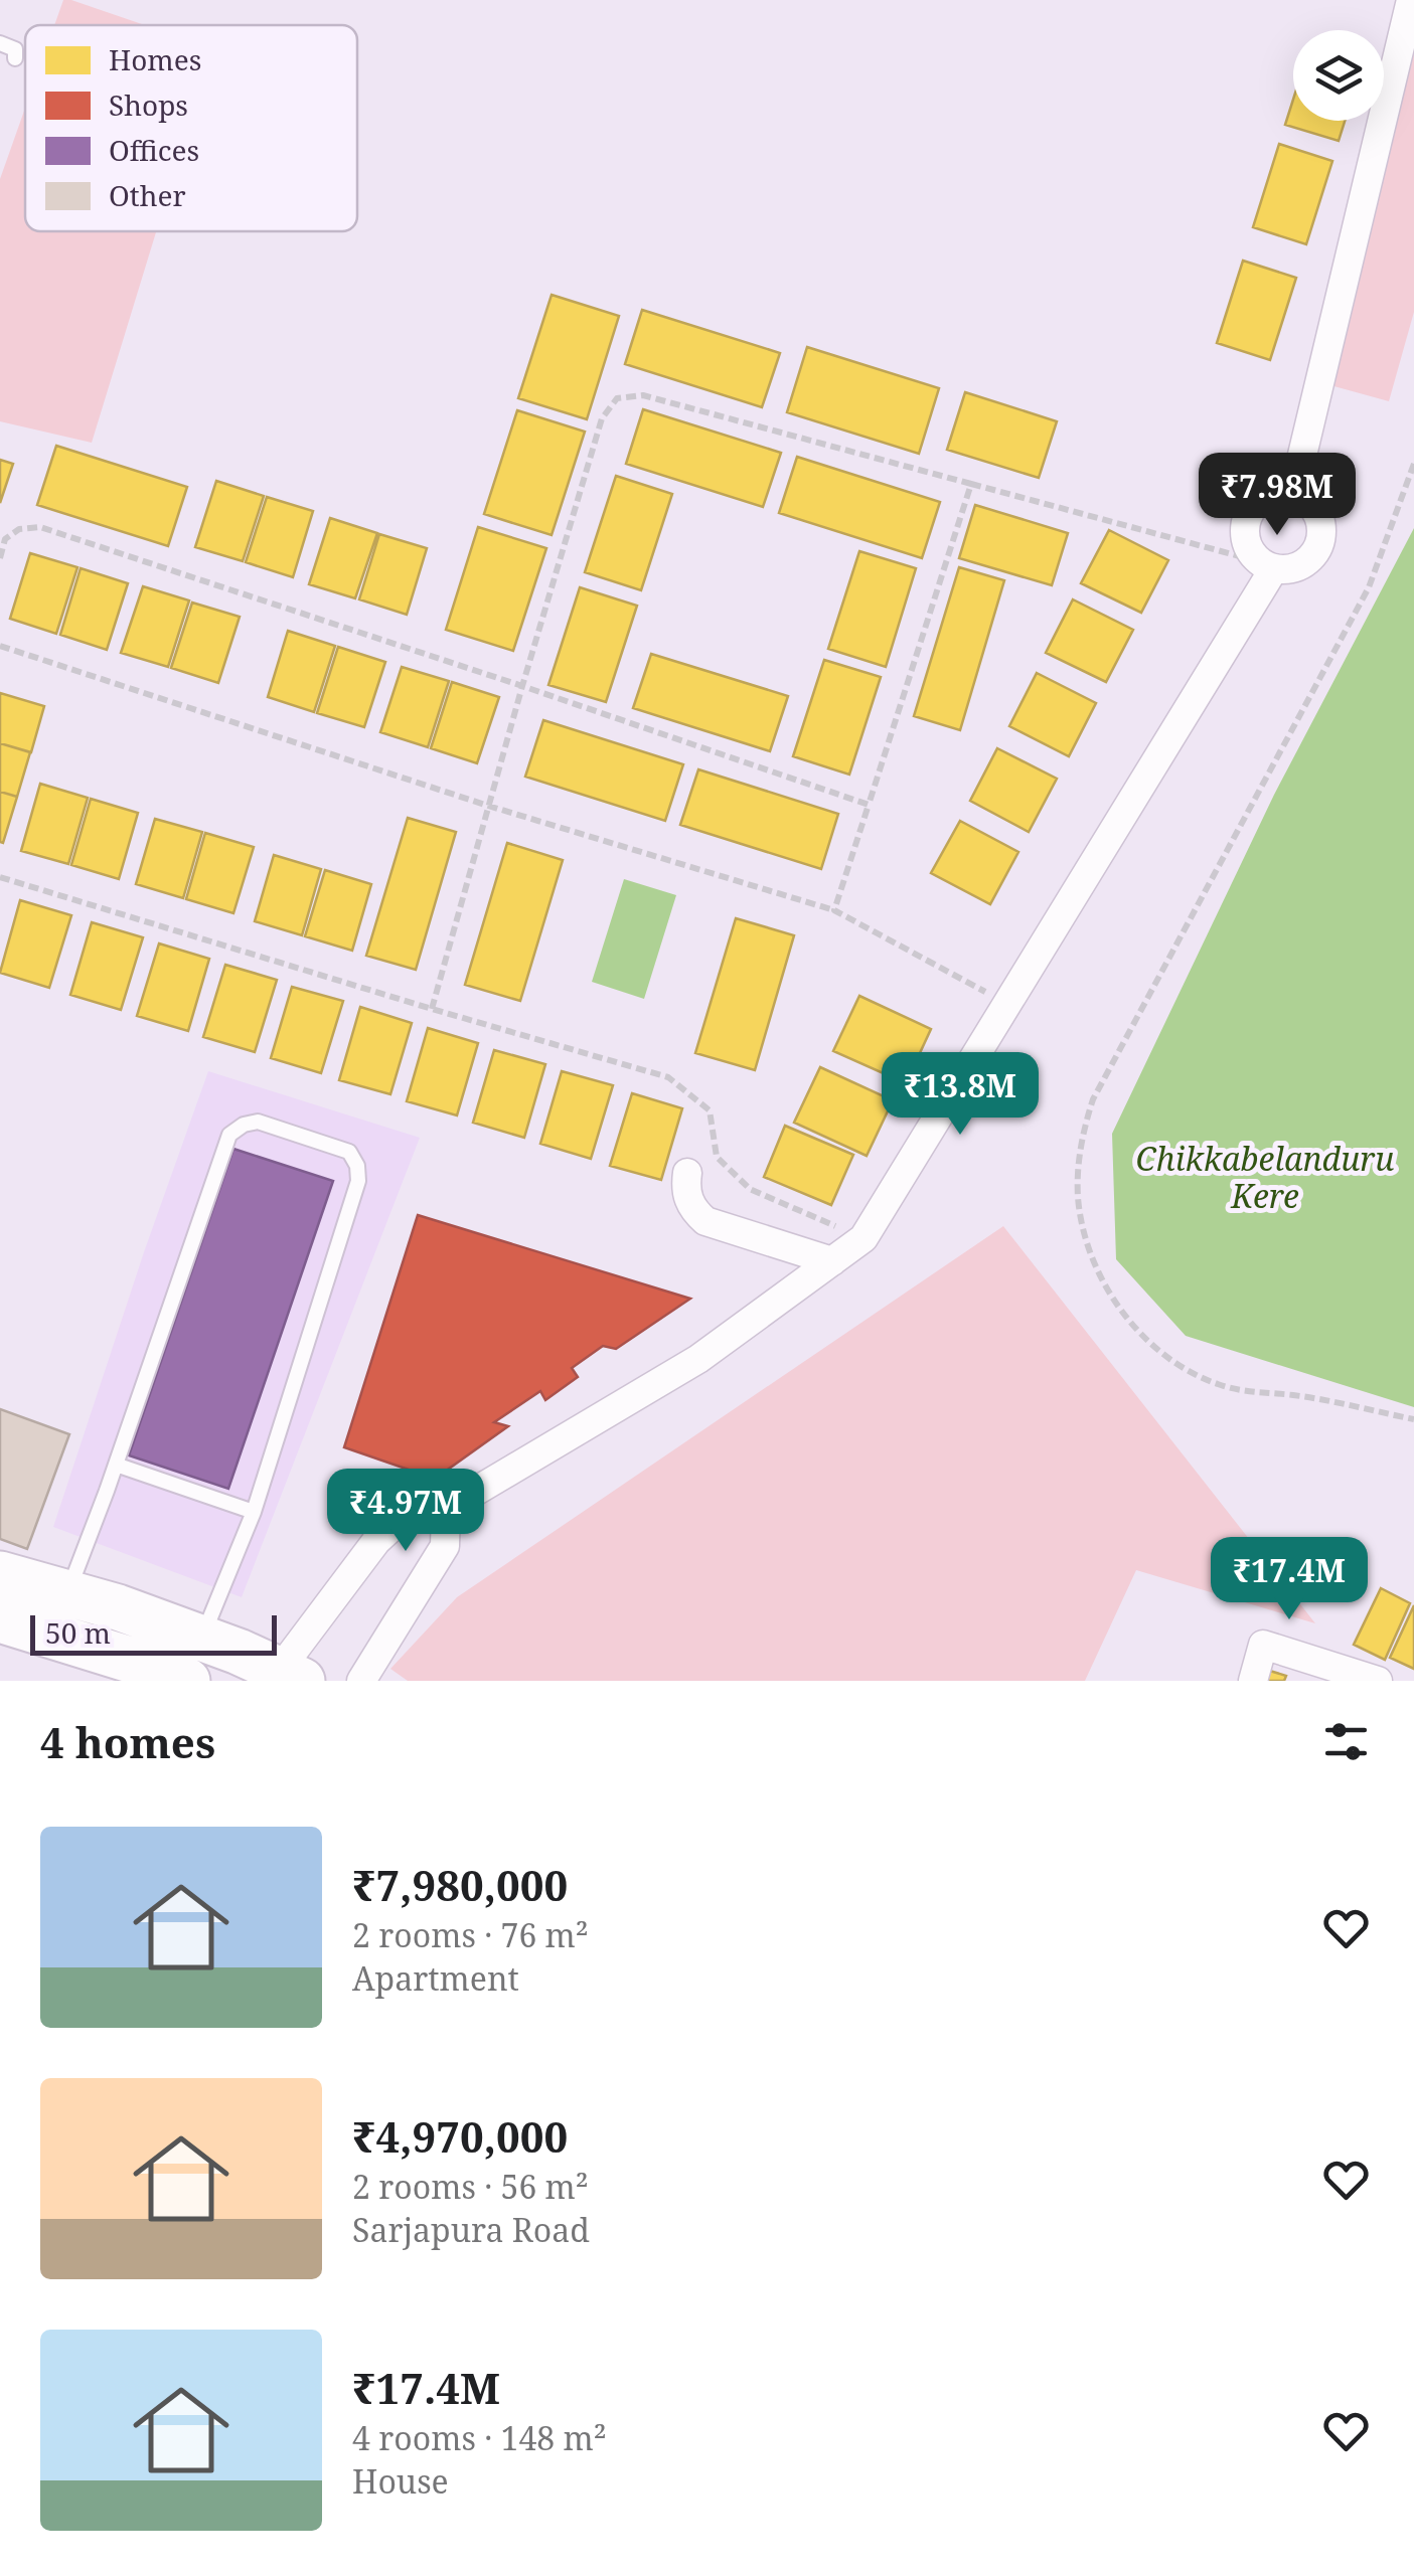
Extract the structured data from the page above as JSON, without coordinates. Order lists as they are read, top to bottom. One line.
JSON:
{"water":["Chikkabelanduru Kere"],"legend":["Homes","Shops","Offices","Other"],"scale_bar":"50 m","page":{"price":["₹7.98M","₹13.8M","₹4.97M","₹17.4M"],"scale":"50 m","heading":"4 homes","list":[{"name":"₹7,980,000","note":"2 rooms · 76 m² · Apartment"},{"name":"₹4,970,000","note":"2 rooms · 56 m² · Sarjapura Road"},{"name":"₹17.4M","note":"4 rooms · 148 m² · House"}]}}
